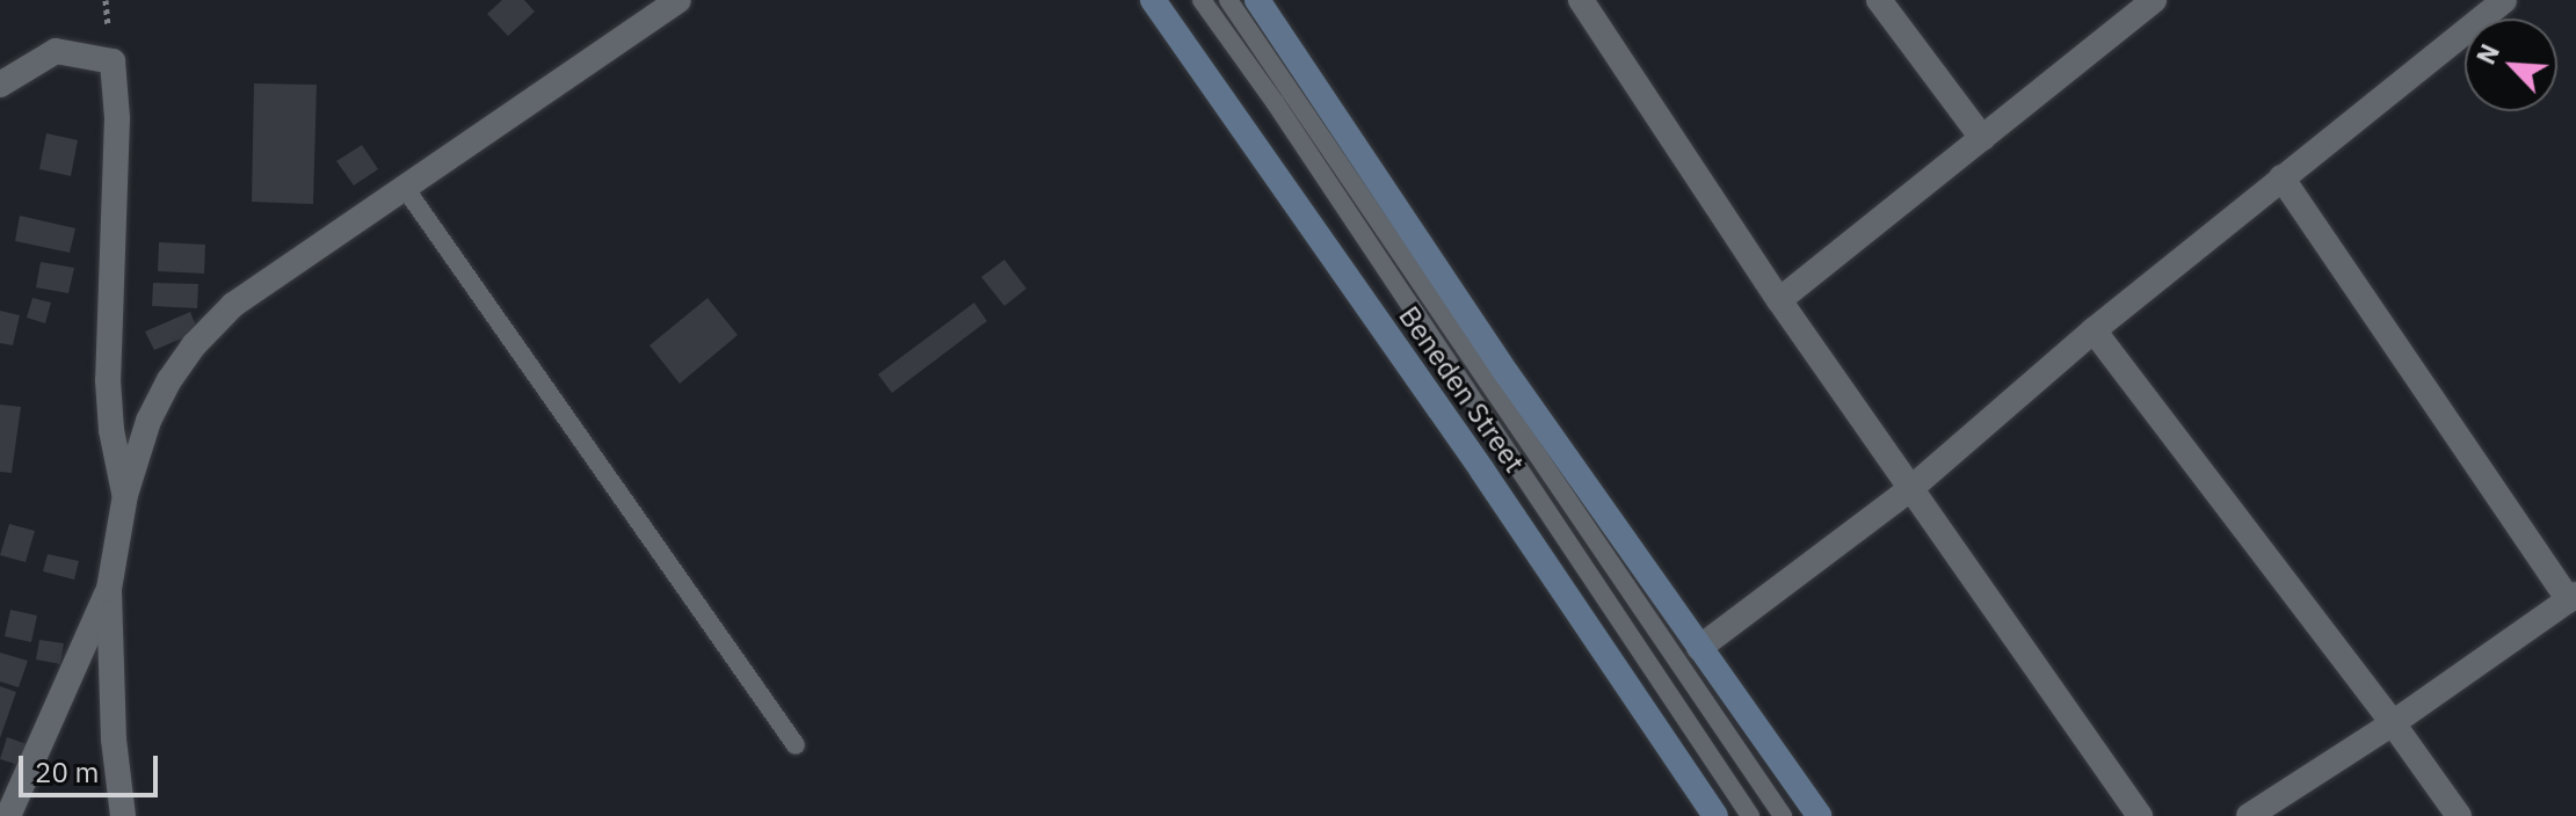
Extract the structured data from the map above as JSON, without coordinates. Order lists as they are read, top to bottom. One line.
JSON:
{"streets":{"main road":["Beneden Street"]},"scale_bar":"20 m","north":"top left"}
